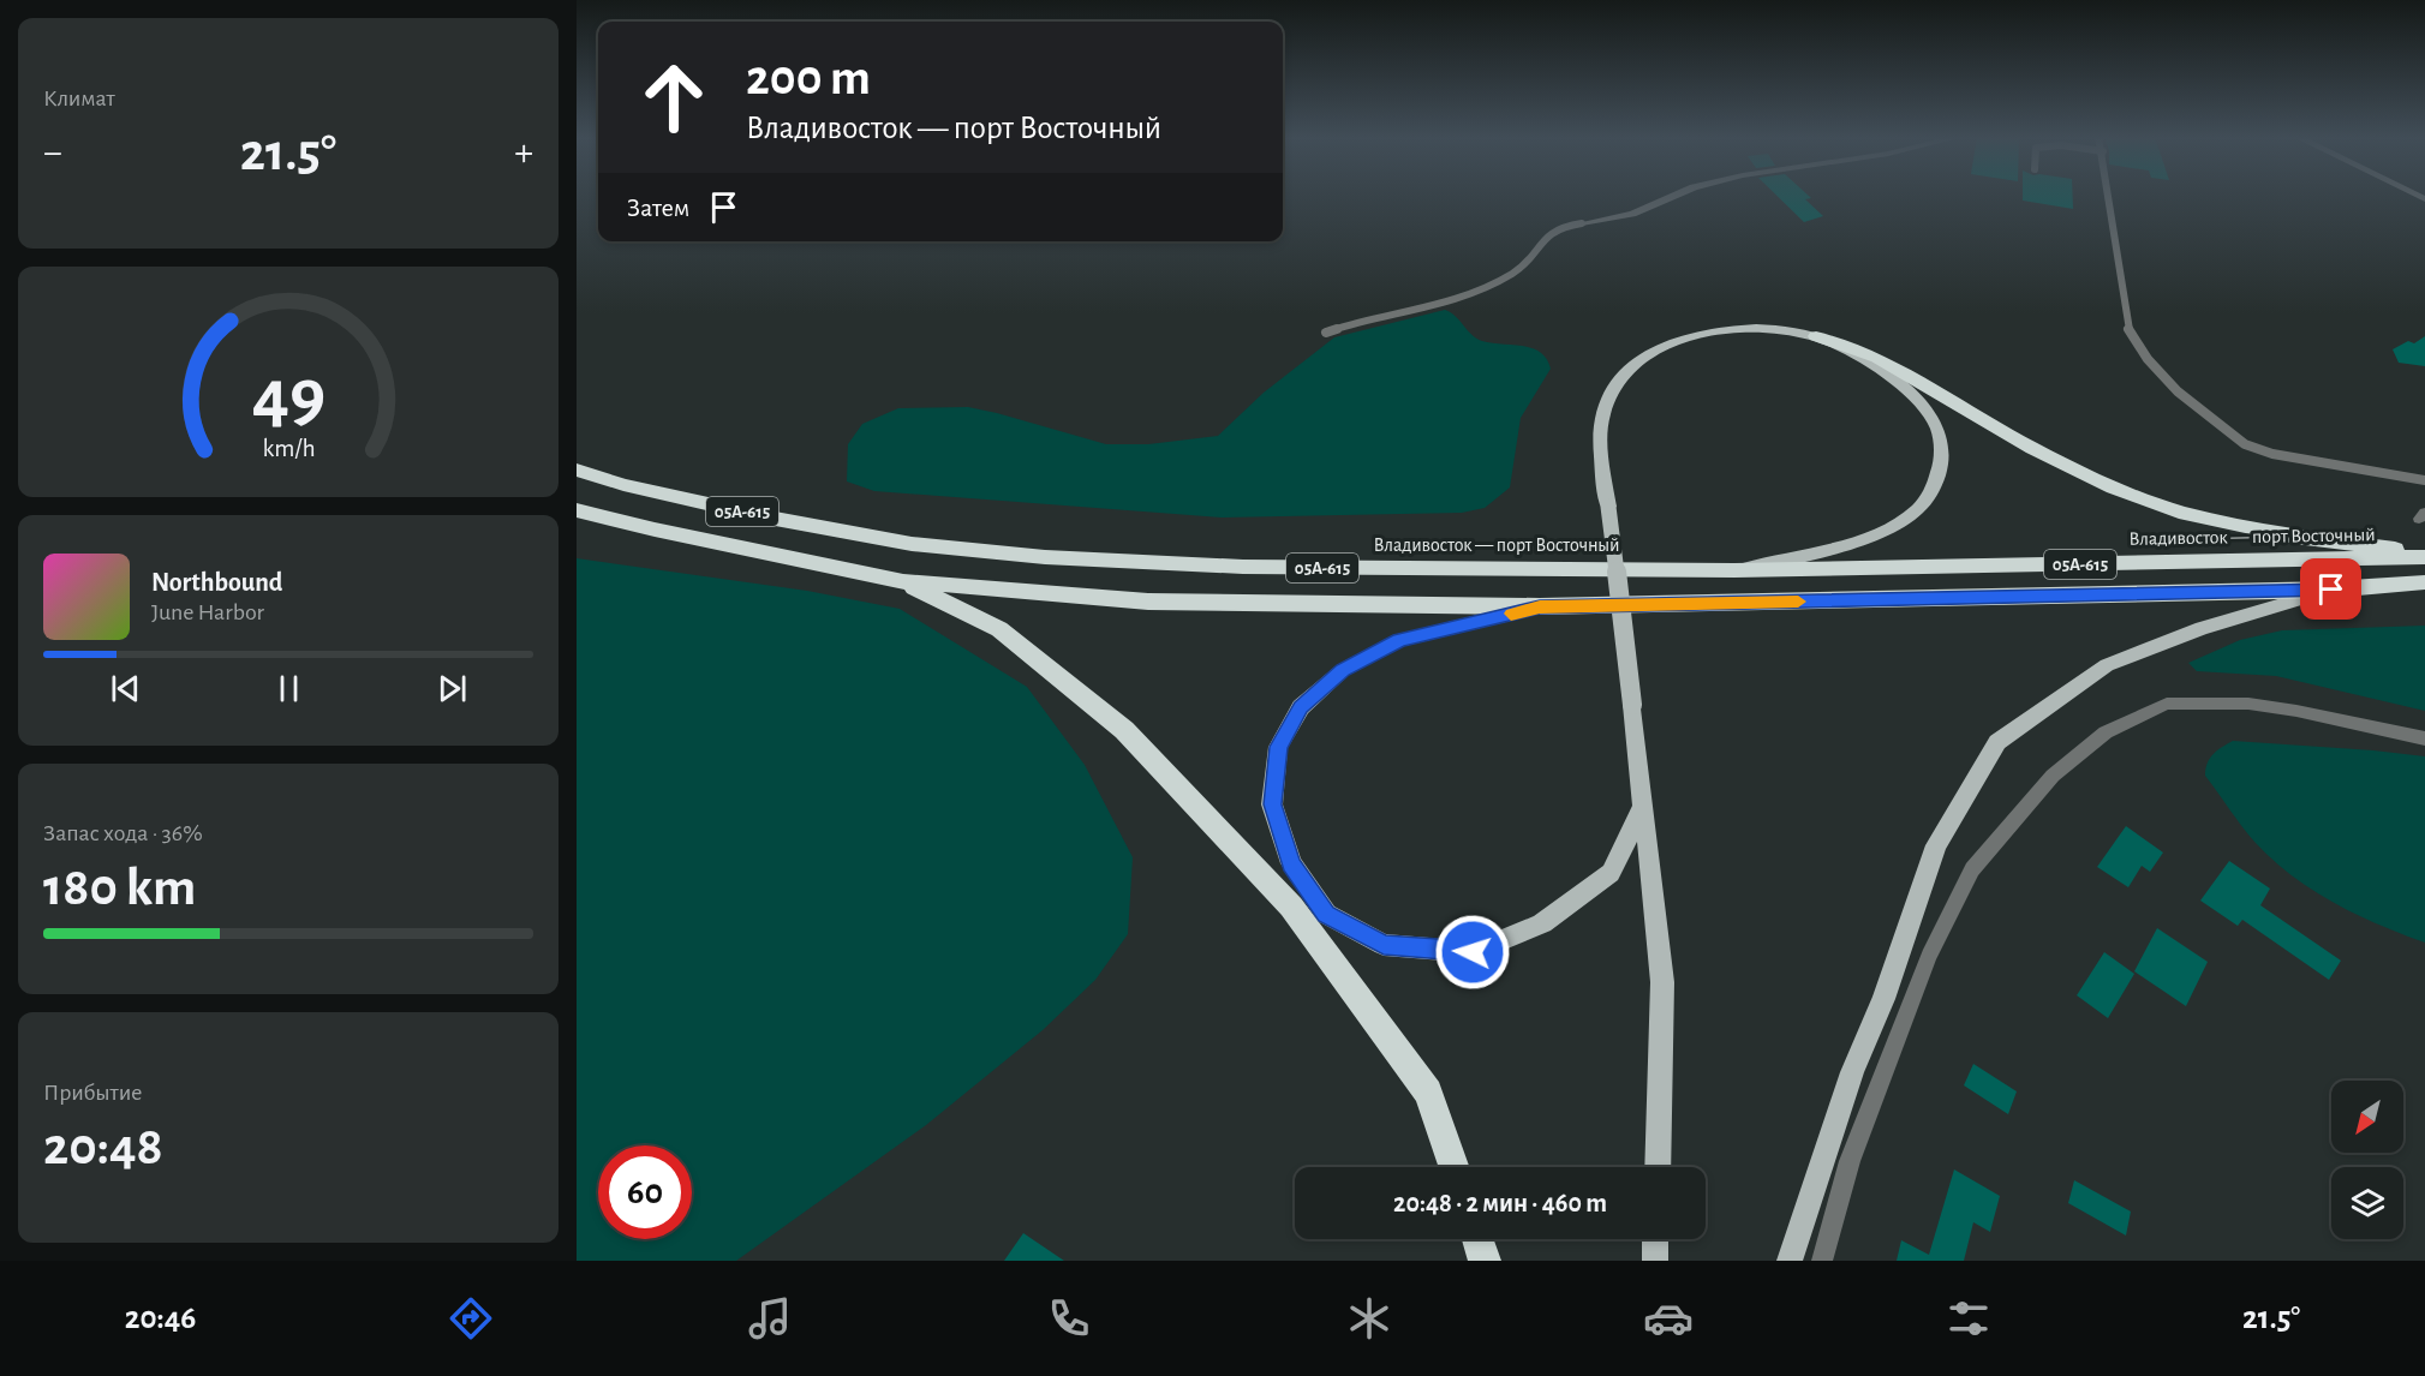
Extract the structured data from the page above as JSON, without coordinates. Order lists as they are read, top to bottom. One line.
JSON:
{"streets":{"highway":["05А-615","Владивосток — порт Восточный"]},"north":"bottom left","page":{"tile":["Климат",["Запас хода · 36%","180 km"],["Прибытие","20:48"]],"turn":["200 m","Владивосток — порт Восточный"],"heat":["−","21.5°","+"],"then":"Затем","song":["Northbound","June Harbor"],"limit":"60","trip":"20:48 · 2 мин · 460 m","tabs":["20:46","21.5°"],"gauge":["49","km/h"]}}
